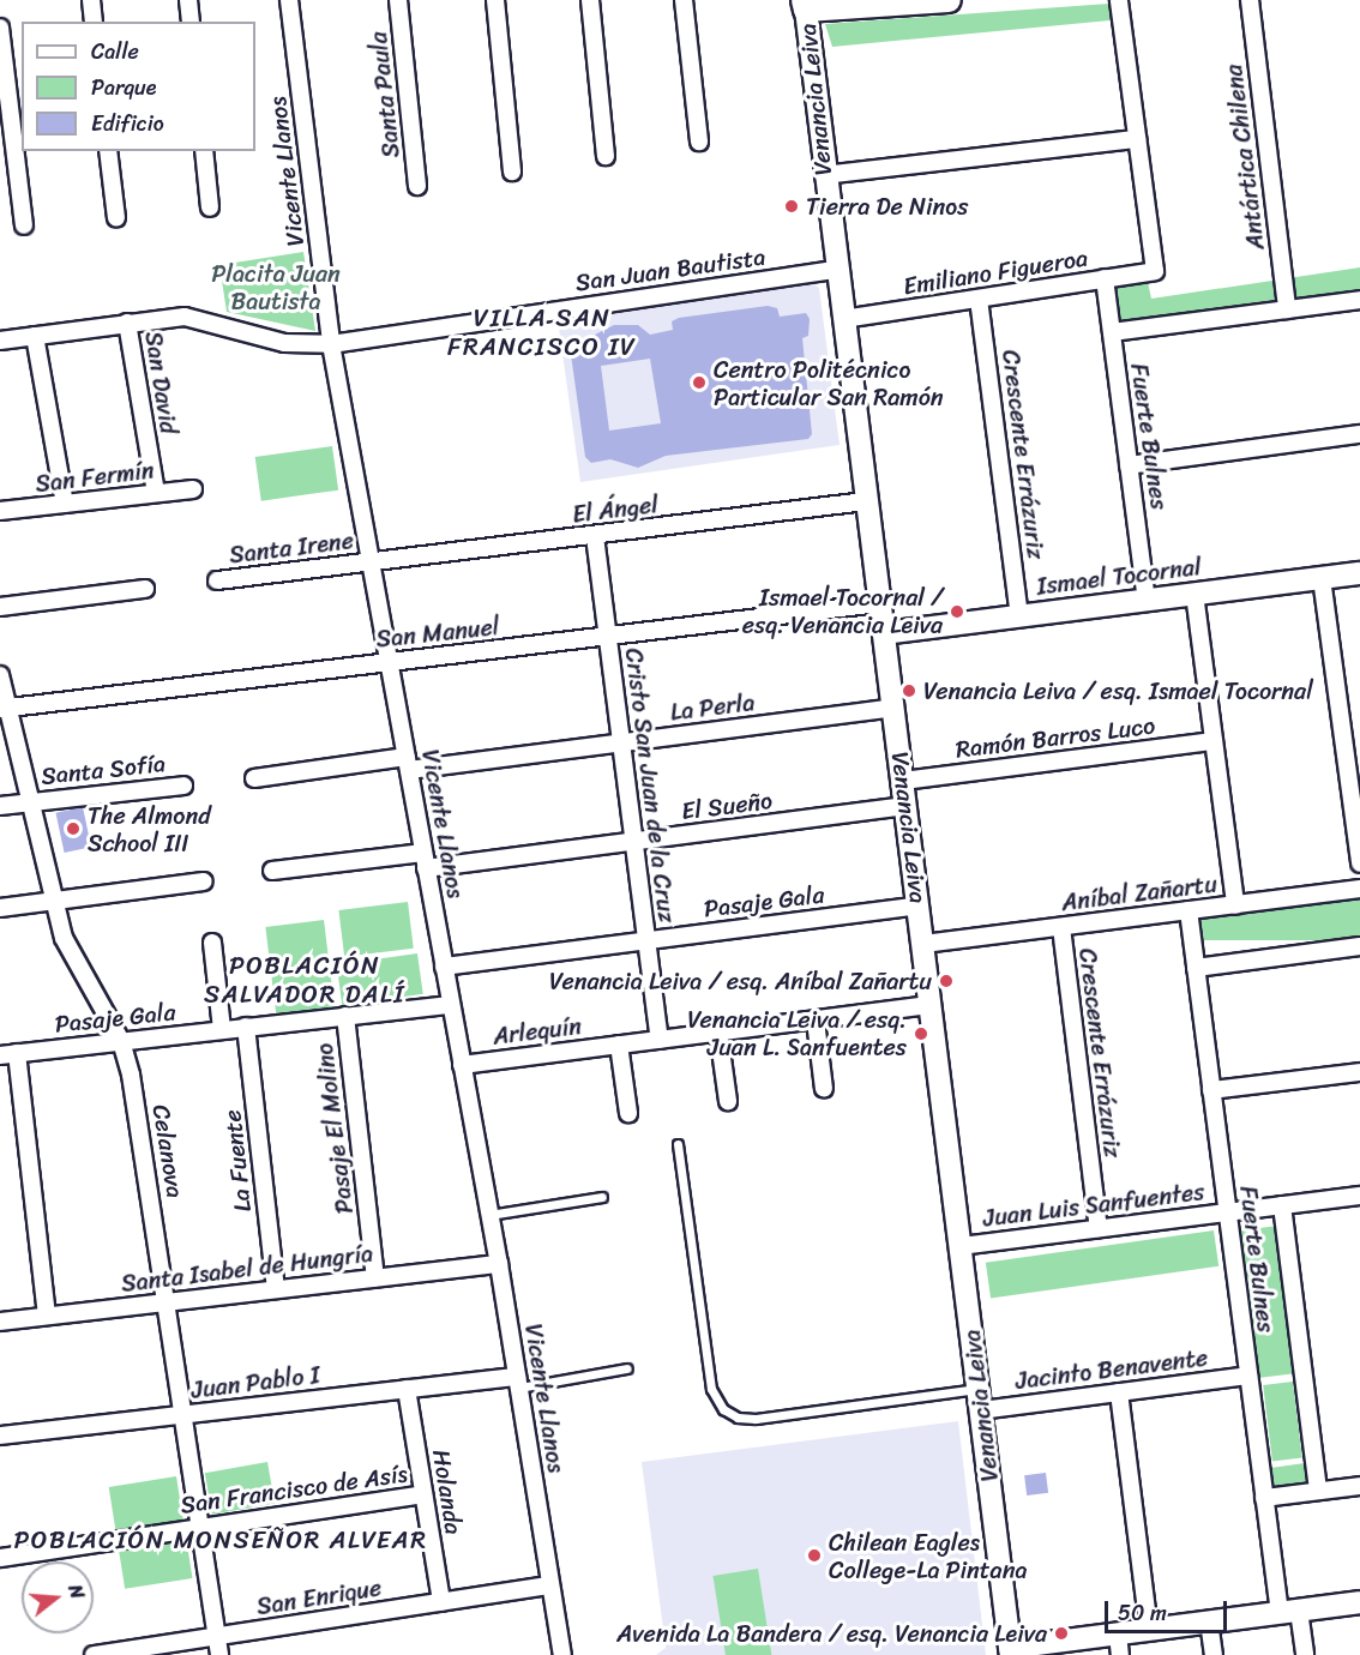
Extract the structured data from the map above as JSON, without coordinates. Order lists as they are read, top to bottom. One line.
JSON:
{"streets":{"street":["Santa Paula","Venancia Leiva","Antártica Chilena","Vicente Llanos","San Juan Bautista","Emiliano Figueroa","San David","Fuerte Bulnes","Crescente Errázuriz","San Fermín","El Ángel","Santa Irene","Ismael Tocornal","San Manuel","La Perla","Ramón Barros Luco","Santa Sofía","Cristo San Juan de la Cruz","El Sueño","Aníbal Zañartu","Pasaje Gala","Arlequín","Pasaje El Molino","Celanova","La Fuente","Juan Luis Sanfuentes","Santa Isabel de Hungría","Jacinto Benavente","Juan Pablo I","San Francisco de Asís","Holanda","San Enrique"]},"crossings":[["Venancia Leiva","San Juan Bautista"],["Venancia Leiva","Emiliano Figueroa"],["Venancia Leiva","El Ángel"],["Venancia Leiva","Ismael Tocornal"],["Venancia Leiva","San Manuel"],["Venancia Leiva","La Perla"],["Venancia Leiva","Ramón Barros Luco"],["Venancia Leiva","El Sueño"],["Venancia Leiva","Aníbal Zañartu"],["Venancia Leiva","Pasaje Gala"],["Venancia Leiva","Arlequín"],["Venancia Leiva","Juan Luis Sanfuentes"],["Venancia Leiva","Jacinto Benavente"],["Vicente Llanos","San Juan Bautista"],["Vicente Llanos","El Ángel"],["Vicente Llanos","Santa Irene"],["Vicente Llanos","San Manuel"],["Vicente Llanos","La Perla"],["Vicente Llanos","El Sueño"],["Vicente Llanos","Pasaje Gala"],["Vicente Llanos","Arlequín"],["Vicente Llanos","Santa Isabel de Hungría"],["Vicente Llanos","Juan Pablo I"],["Vicente Llanos","San Enrique"],["San Juan Bautista","San David"],["Emiliano Figueroa","Fuerte Bulnes"],["Emiliano Figueroa","Crescente Errázuriz"],["San David","San Fermín"],["Fuerte Bulnes","Ismael Tocornal"],["Fuerte Bulnes","Aníbal Zañartu"],["Fuerte Bulnes","Juan Luis Sanfuentes"],["Fuerte Bulnes","Jacinto Benavente"],["Crescente Errázuriz","Ismael Tocornal"],["Crescente Errázuriz","Aníbal Zañartu"],["Crescente Errázuriz","Juan Luis Sanfuentes"],["El Ángel","Santa Irene"],["El Ángel","Cristo San Juan de la Cruz"],["San Manuel","Cristo San Juan de la Cruz"],["San Manuel","Celanova"],["La Perla","Cristo San Juan de la Cruz"],["Santa Sofía","Celanova"],["Cristo San Juan de la Cruz","El Sueño"],["Cristo San Juan de la Cruz","Pasaje Gala"],["Cristo San Juan de la Cruz","Arlequín"],["Pasaje Gala","Pasaje El Molino"],["Pasaje Gala","Celanova"],["Pasaje Gala","La Fuente"],["Pasaje El Molino","Santa Isabel de Hungría"],["Celanova","Santa Isabel de Hungría"],["Celanova","Juan Pablo I"],["Celanova","San Francisco de Asís"],["Celanova","San Enrique"],["La Fuente","Santa Isabel de Hungría"],["Juan Pablo I","Holanda"],["San Francisco de Asís","Holanda"],["Holanda","San Enrique"]],"districts":["VILLA SAN FRANCISCO IV","POBLACIÓN SALVADOR DALÍ","POBLACIÓN MONSEÑOR ALVEAR"],"parks":["Placita Juan Bautista"],"places":["Tierra De Ninos","Centro Politécnico Particular San Ramón","Ismael Tocornal / esq. Venancia Leiva","Venancia Leiva / esq. Ismael Tocornal","The Almond School III","Venancia Leiva / esq. Aníbal Zañartu","Venancia Leiva / esq. Juan L. Sanfuentes","Chilean Eagles College-La Pintana","Avenida La Bandera / esq. Venancia Leiva"],"legend":["Calle","Parque","Edificio"],"scale_bar":"50 m","north":"right"}
